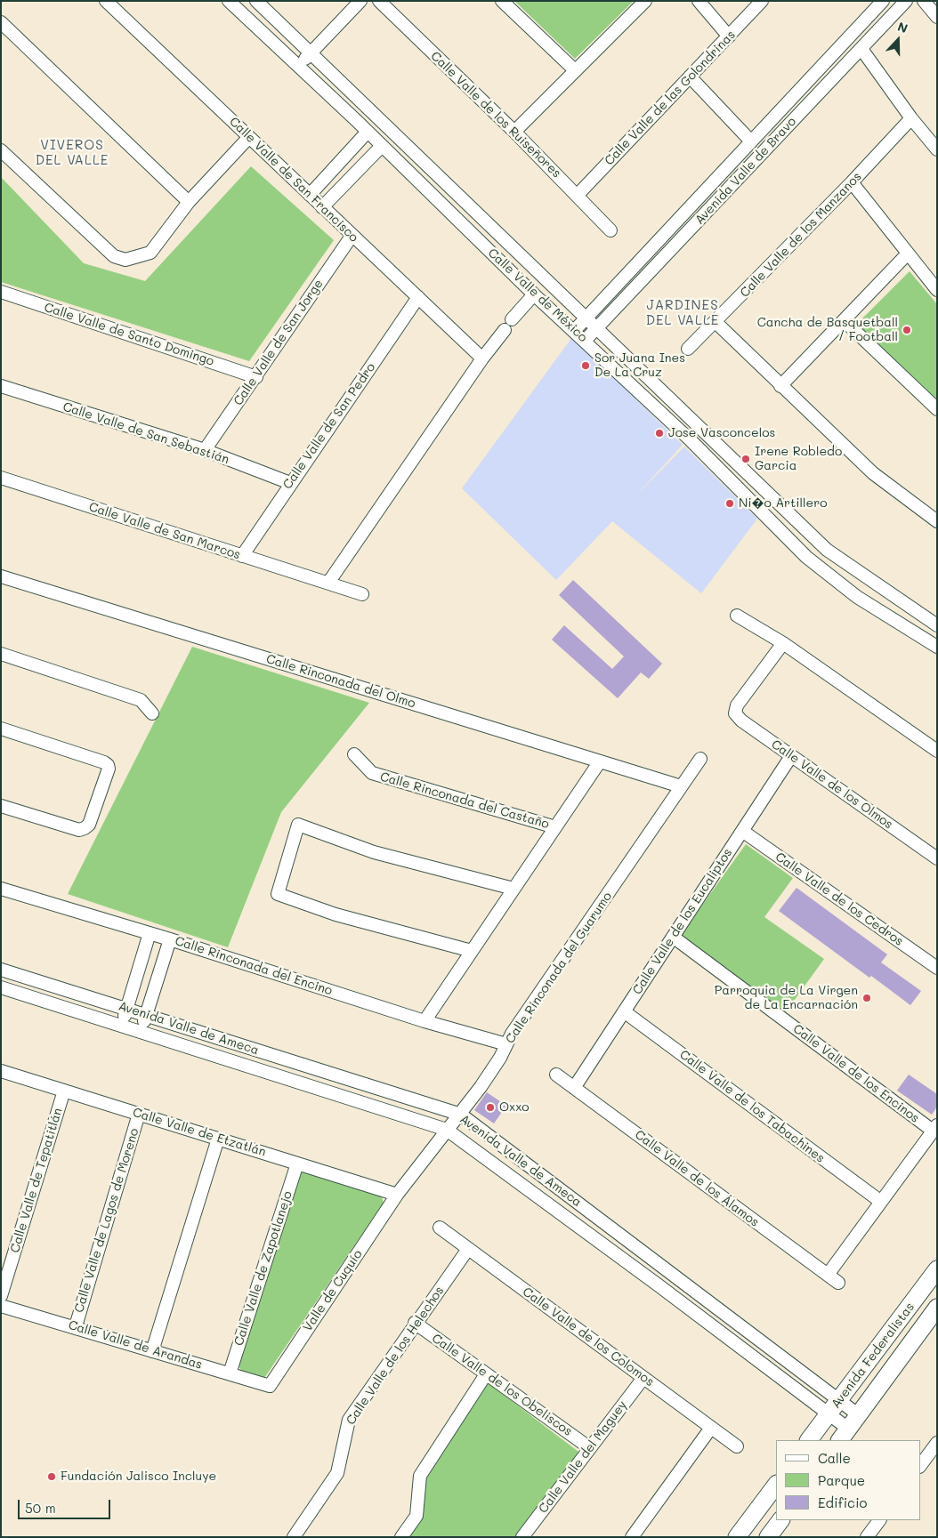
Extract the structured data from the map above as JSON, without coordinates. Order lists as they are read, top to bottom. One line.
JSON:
{"streets":{"street":["Calle Valle de las Golondrinas","Calle Valle de los Ruiseñores","Avenida Valle de Bravo","Calle Valle de San Francisco","Calle Valle de los Manzanos","Calle Valle de México","Calle Valle de Santo Domingo","Calle Valle de San Jorge","Calle Valle de San Pedro","Calle Valle de San Sebastián","Calle Valle de San Marcos","Calle Rinconada del Olmo","Calle Valle de los Olmos","Calle Rinconada del Castaño","Calle Valle de los Cedros","Calle Valle de los Eucaliptos","Calle Rinconada del Encino","Calle Rinconada del Guarumo","Avenida Valle de Ameca","Calle Valle de los Encinos","Calle Valle de los Tabachines","Calle Valle de Etzatlán","Calle Valle de los Álamos","Calle Valle de Tepatitlán","Calle Valle de Lagos de Moreno","Calle Valle de Zapotlanejo","Valle de Cuquío","Calle Valle de los Colomos","Calle Valle de Arandas","Calle Valle de los Helechos","Avenida Federalistas","Calle Valle de los Obeliscos","Calle Valle del Maguey"]},"crossings":[["Calle Valle de las Golondrinas","Calle Valle de los Ruiseñores"],["Avenida Valle de Bravo","Calle Valle de México"],["Calle Valle de San Francisco","Calle Valle de San Jorge"],["Calle Valle de San Francisco","Calle Valle de San Pedro"],["Calle Valle de Santo Domingo","Calle Valle de San Jorge"],["Calle Valle de San Jorge","Calle Valle de San Sebastián"],["Calle Valle de San Pedro","Calle Valle de San Sebastián"],["Calle Valle de San Pedro","Calle Valle de San Marcos"],["Calle Rinconada del Olmo","Calle Rinconada del Guarumo"],["Calle Valle de los Olmos","Calle Valle de los Eucaliptos"],["Calle Valle de los Cedros","Calle Valle de los Eucaliptos"],["Calle Valle de los Eucaliptos","Calle Valle de los Encinos"],["Calle Valle de los Eucaliptos","Calle Valle de los Tabachines"],["Calle Valle de los Eucaliptos","Calle Valle de los Álamos"],["Calle Rinconada del Encino","Calle Rinconada del Guarumo"],["Calle Rinconada del Guarumo","Avenida Valle de Ameca"],["Calle Rinconada del Guarumo","Calle Valle de Etzatlán"],["Calle Rinconada del Guarumo","Valle de Cuquío"],["Avenida Valle de Ameca","Avenida Federalistas"],["Calle Valle de Etzatlán","Calle Valle de Tepatitlán"],["Calle Valle de Etzatlán","Calle Valle de Lagos de Moreno"],["Calle Valle de Etzatlán","Calle Valle de Zapotlanejo"],["Calle Valle de Etzatlán","Valle de Cuquío"],["Calle Valle de Lagos de Moreno","Calle Valle de Arandas"],["Calle Valle de Zapotlanejo","Calle Valle de Arandas"],["Valle de Cuquío","Calle Valle de Arandas"],["Calle Valle de los Colomos","Calle Valle de los Helechos"],["Calle Valle de los Colomos","Calle Valle del Maguey"],["Calle Valle de los Helechos","Calle Valle de los Obeliscos"],["Calle Valle de los Obeliscos","Calle Valle del Maguey"]],"districts":["VIVEROS DEL VALLE","JARDINES DEL VALLE"],"places":["Cancha de Basquetball / Football","Sor Juana Ines De La Cruz","Jose Vasconcelos","Irene Robledo Garcia","Ni�o Artillero","Parroquia de La Virgen de La Encarnación","Oxxo","Fundación Jalisco Incluye"],"legend":["Calle","Parque","Edificio"],"scale_bar":"50 m","north":"top"}
